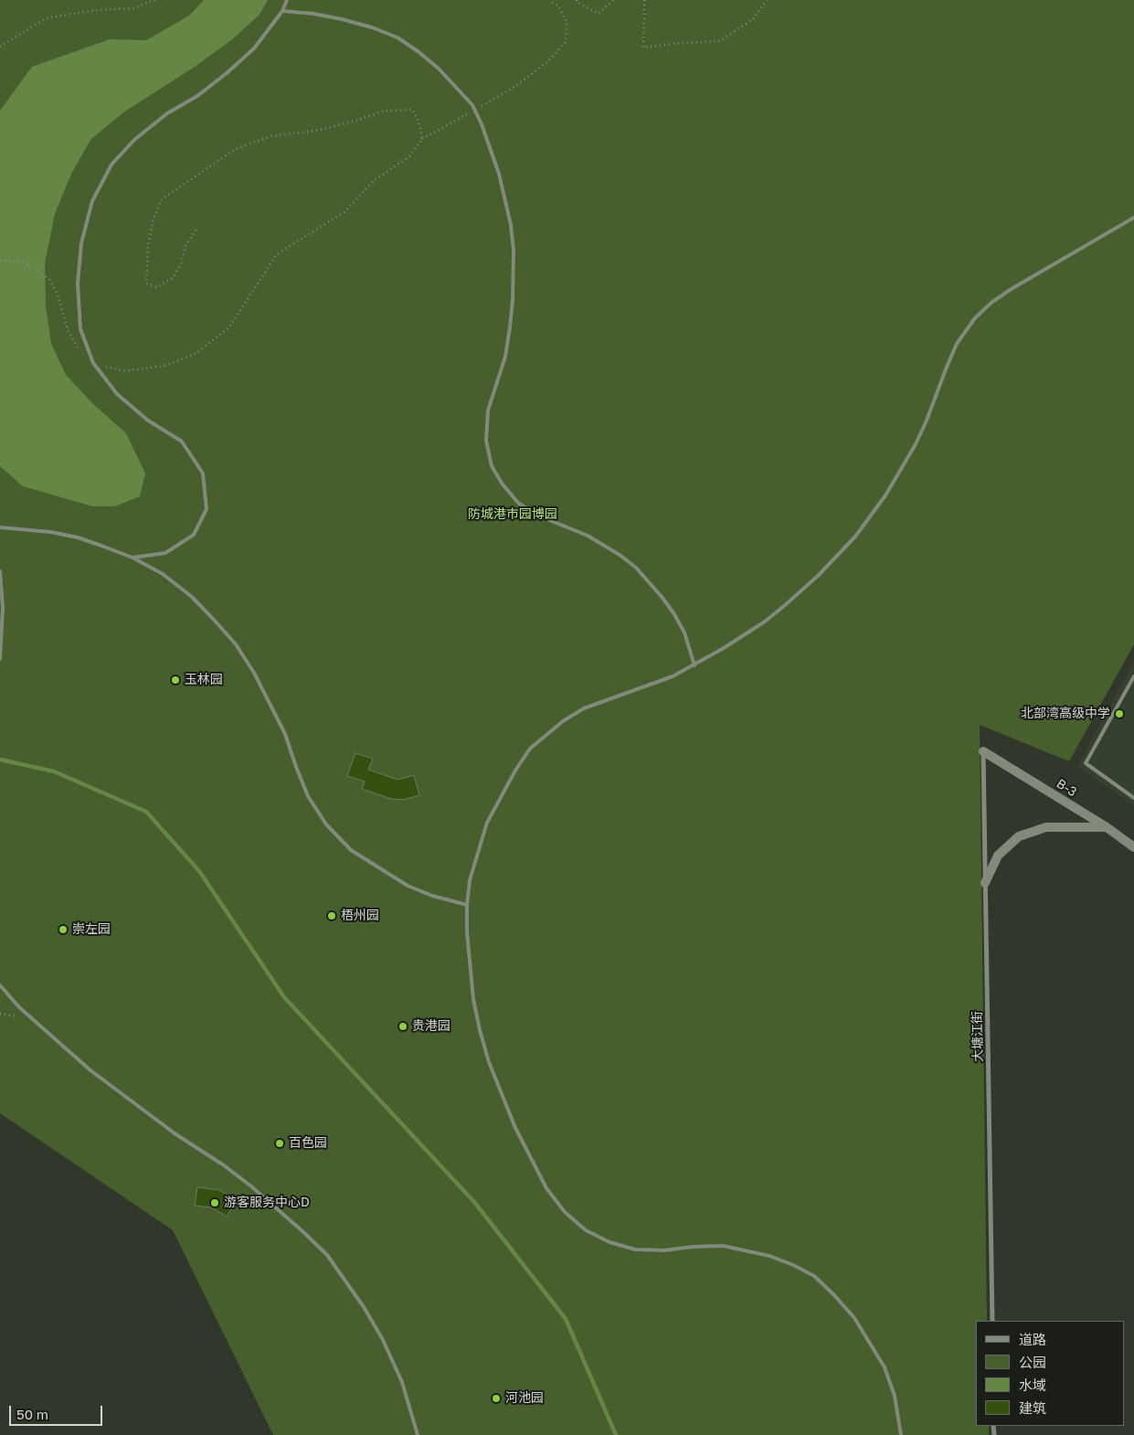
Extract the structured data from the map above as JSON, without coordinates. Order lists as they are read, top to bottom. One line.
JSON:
{"streets":{"street":["B-3","大塘江街"]},"crossings":[["B-3","大塘江街"]],"parks":["防城港市园博园"],"places":["玉林园","北部湾高级中学","梧州园","崇左园","贵港园","百色园","游客服务中心D","河池园"],"legend":["道路","公园","水域","建筑"],"scale_bar":"50 m"}
